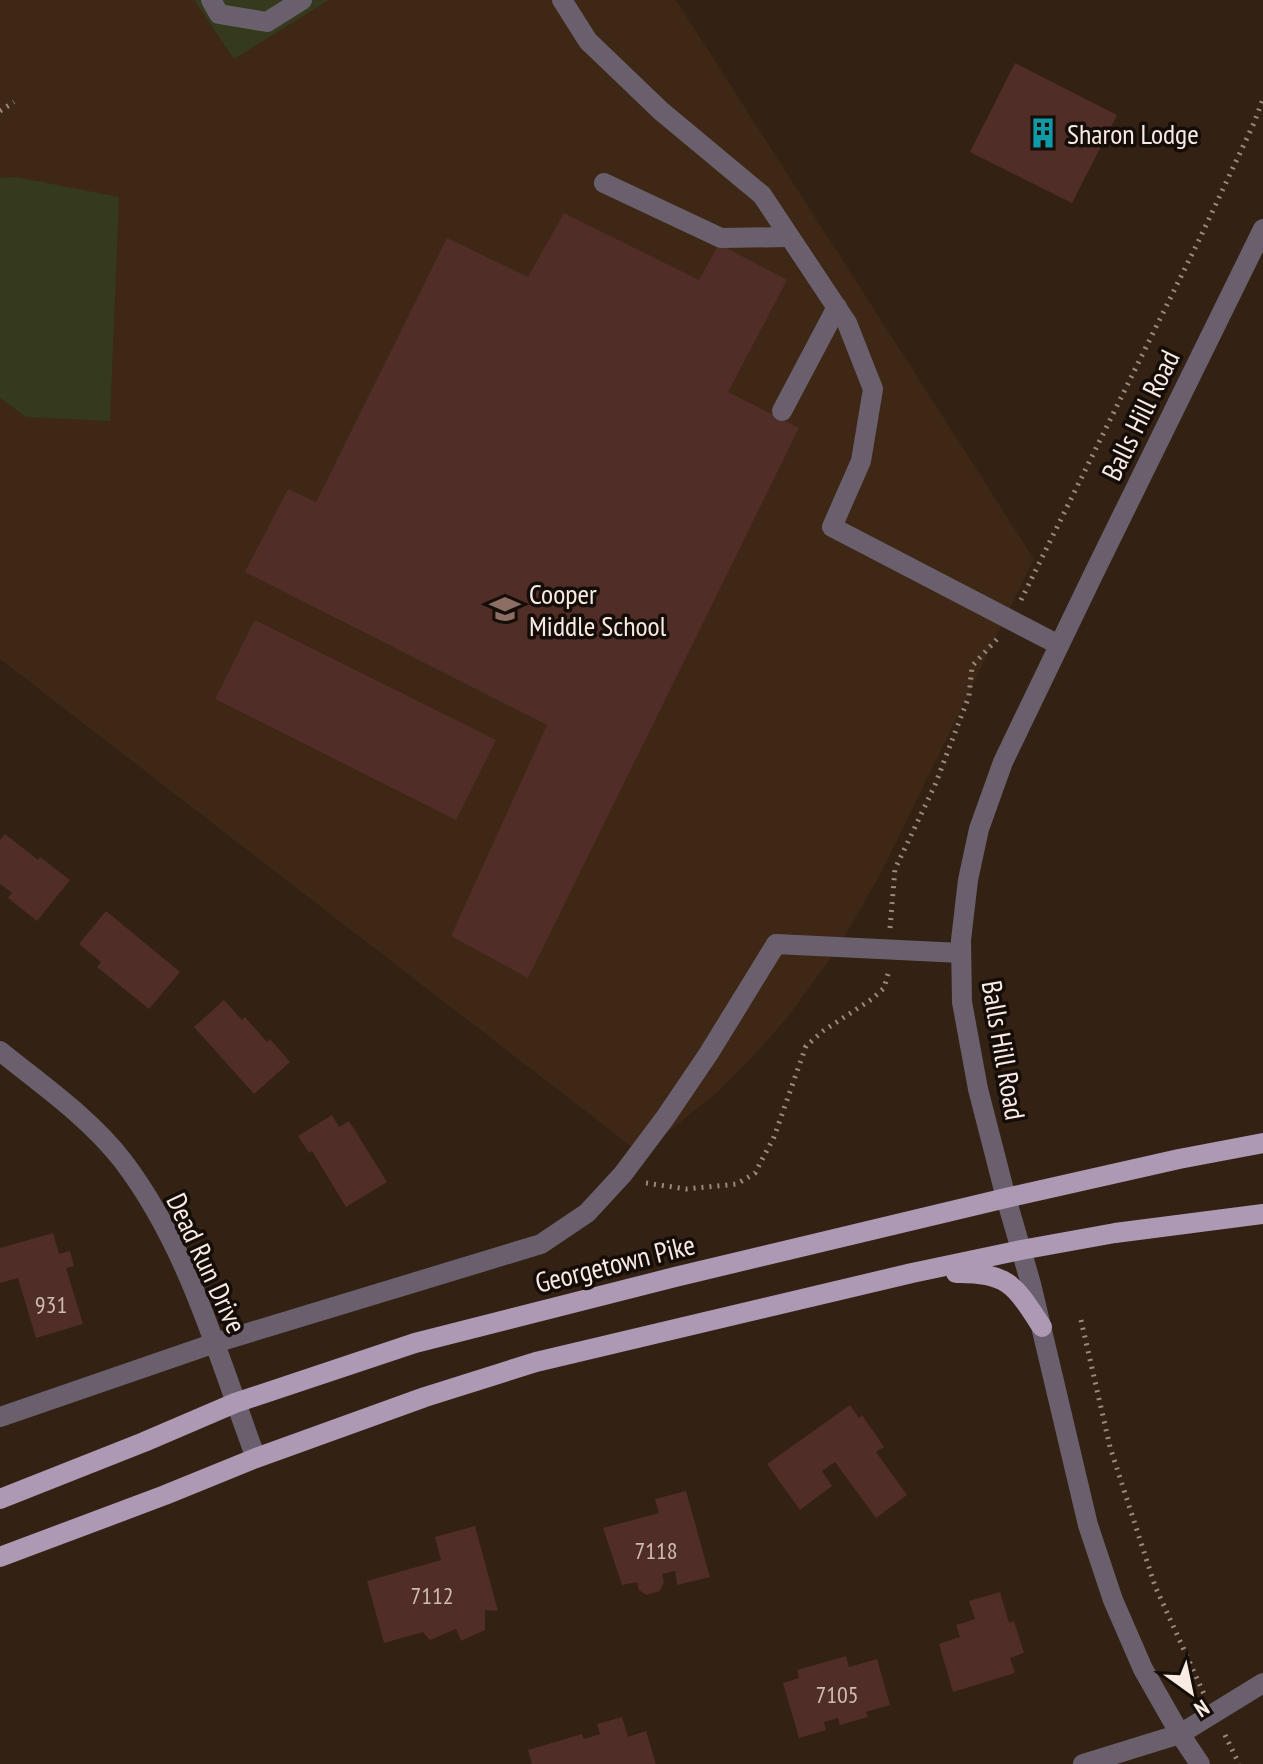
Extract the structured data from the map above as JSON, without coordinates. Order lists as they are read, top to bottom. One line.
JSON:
{"streets":{"main road":["Georgetown Pike"],"street":["Balls Hill Road","Dead Run Drive"]},"crossings":[["Balls Hill Road","Georgetown Pike"],["Dead Run Drive","Georgetown Pike"]],"places":{"building":["Sharon Lodge"],"school or university":["Cooper Middle School"]},"house_numbers":["931","7118","7112","7105"],"north":"bottom right"}
